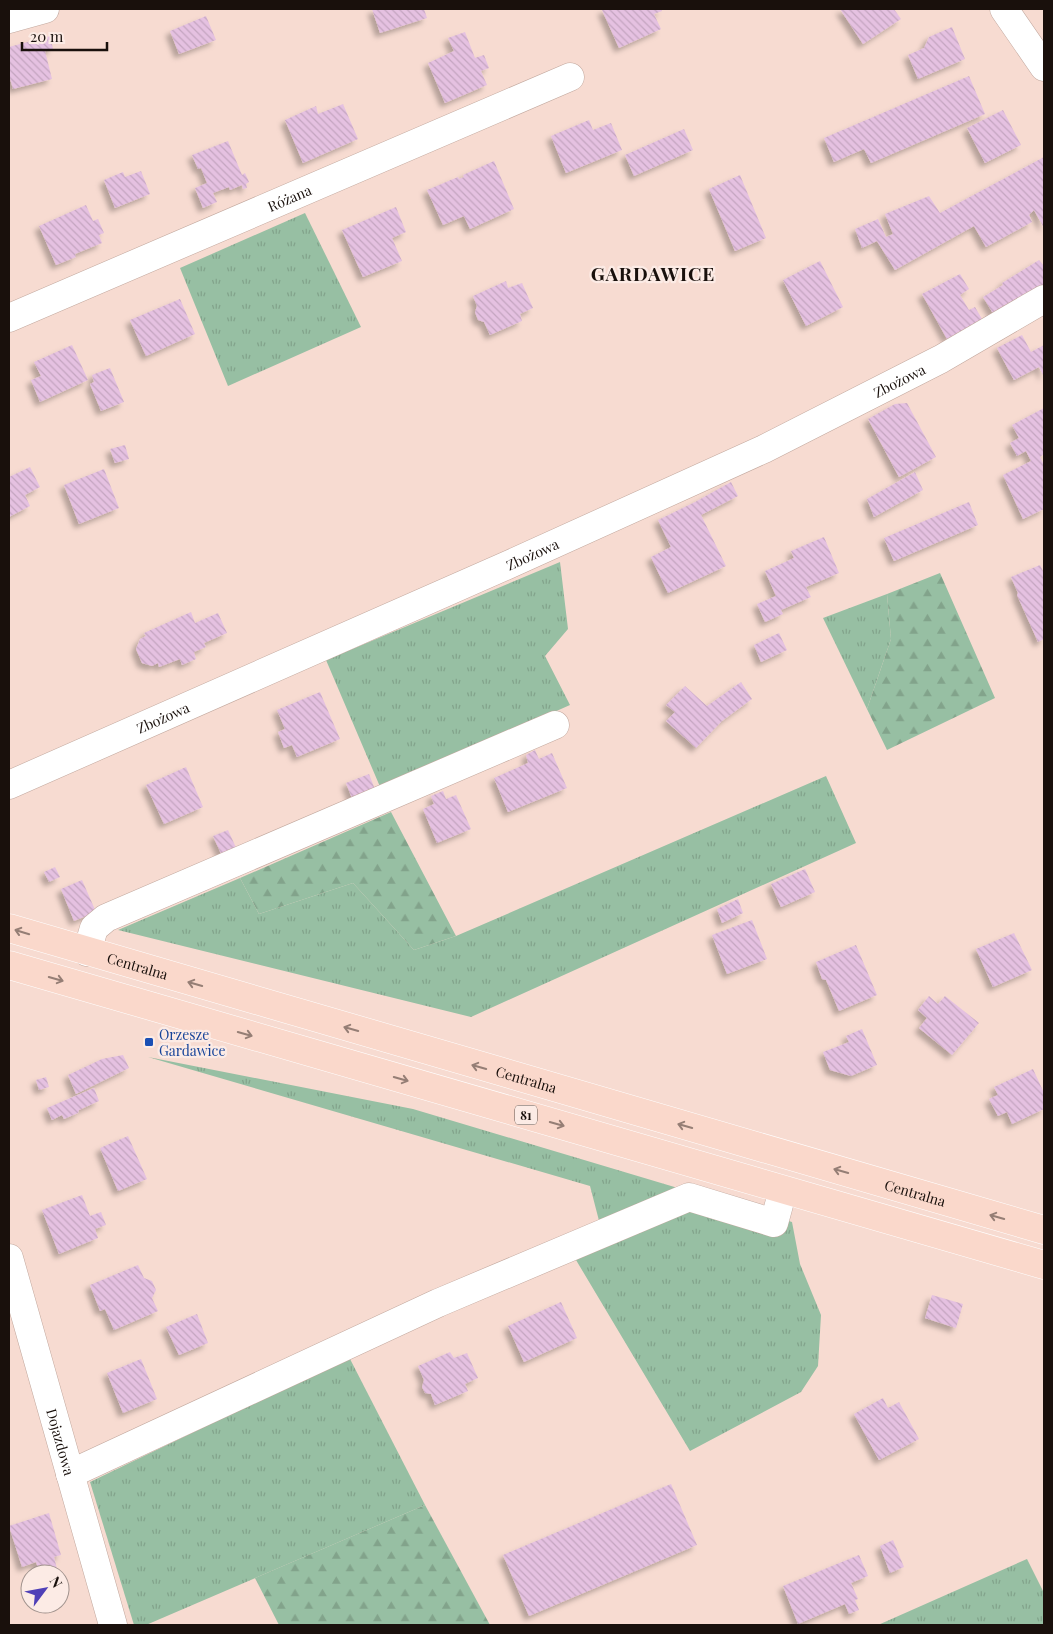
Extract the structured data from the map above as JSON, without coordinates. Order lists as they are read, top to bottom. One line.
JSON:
{"streets":{"main road":["Centralna","81"],"street":["Różana","Zbożowa","Dojazdowa"]},"districts":["GARDAWICE"],"places":{"transit":["Orzesze Gardawice"]},"scale_bar":"20 m","north":"top right"}
